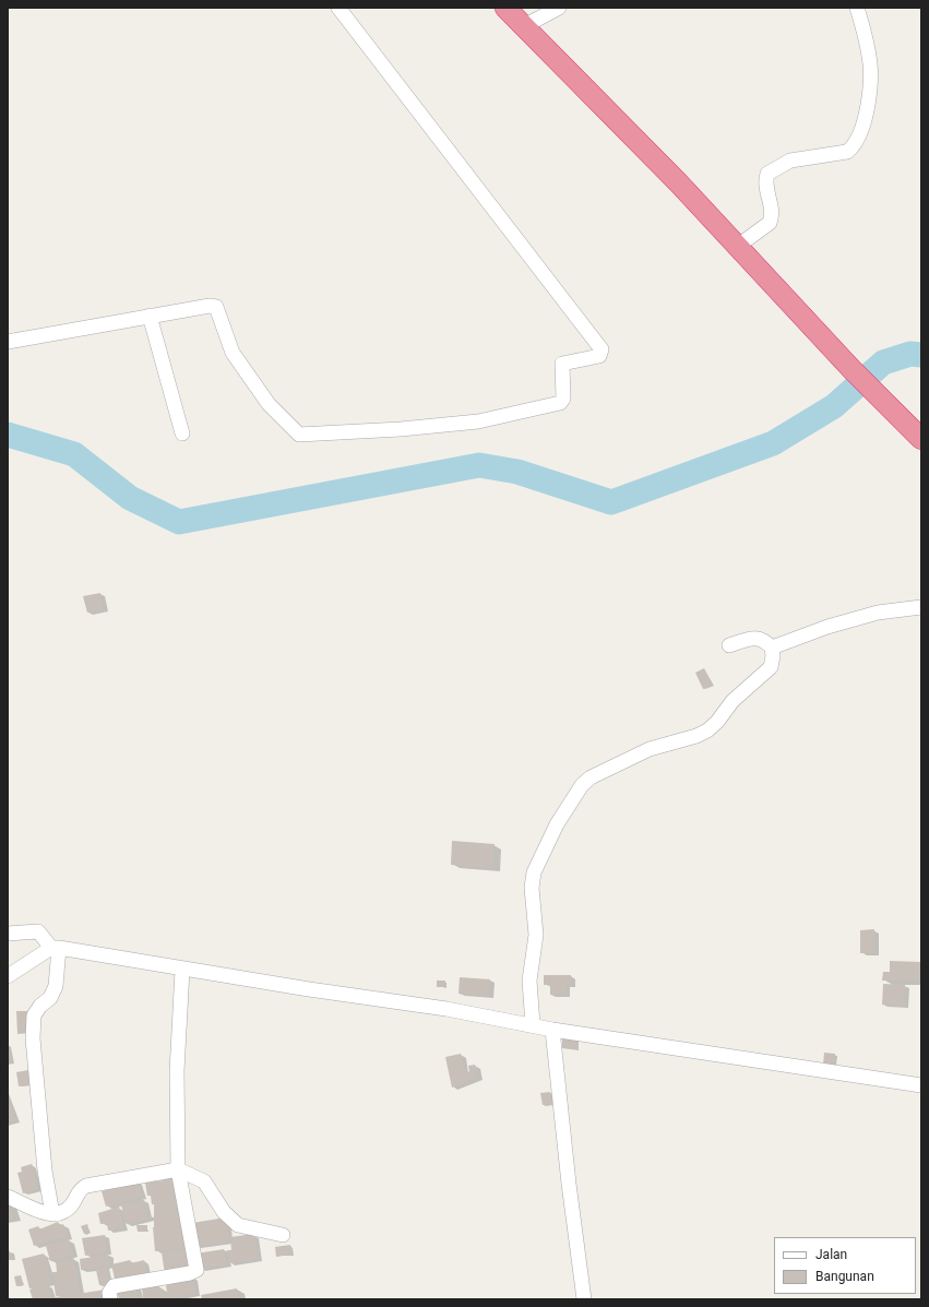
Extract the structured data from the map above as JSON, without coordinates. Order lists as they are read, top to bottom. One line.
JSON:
{"legend":["Jalan","Bangunan"]}
